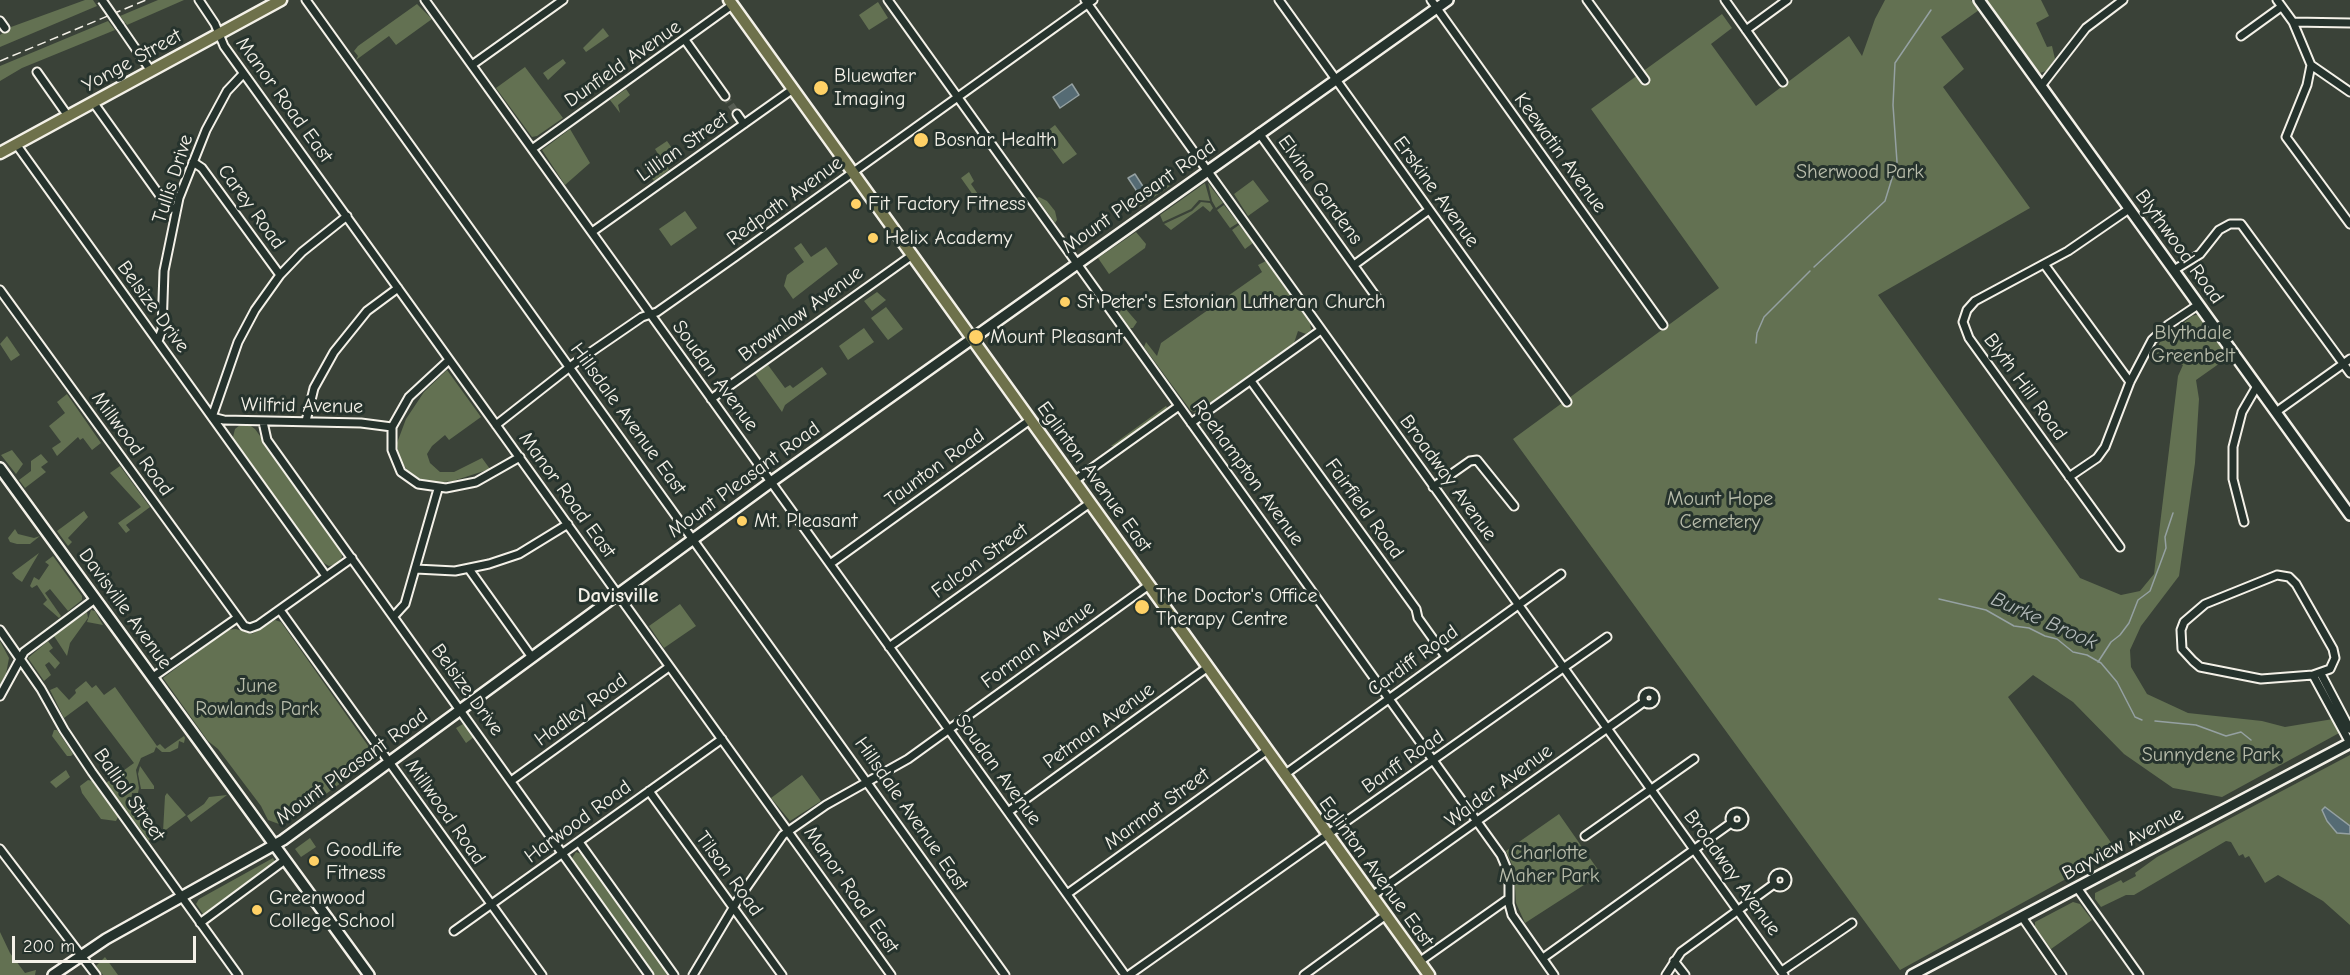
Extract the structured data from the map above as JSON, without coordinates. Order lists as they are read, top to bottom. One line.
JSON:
{"streets":{"main road":["Yonge Street","Mount Pleasant Road","Blythwood Road","Eglinton Avenue East","Davisville Avenue","Bayview Avenue"],"street":["Dunfield Avenue","Manor Road East","Lillian Street","Keewatin Avenue","Tullis Drive","Elvina Gardens","Erskine Avenue","Redpath Avenue","Carey Road","Belsize Drive","Brownlow Avenue","Soudan Avenue","Blyth Hill Road","Wilfrid Avenue","Hillsdale Avenue East","Millwood Road","Taunton Road","Roehampton Avenue","Broadway Avenue","Fairfield Road","Falcon Street","Forman Avenue","Cardiff Road","Hadley Road","Petman Avenue","Banff Road","Walder Avenue","Balliol Street","Marmot Street","Harwood Road","Tilson Road"]},"crossings":[["Yonge Street","Manor Road East"],["Yonge Street","Belsize Drive"],["Dunfield Avenue","Soudan Avenue"],["Dunfield Avenue","Eglinton Avenue East"],["Manor Road East","Tullis Drive"],["Manor Road East","Mount Pleasant Road"],["Manor Road East","Redpath Avenue"],["Manor Road East","Forman Avenue"],["Manor Road East","Hadley Road"],["Manor Road East","Harwood Road"],["Lillian Street","Soudan Avenue"],["Lillian Street","Eglinton Avenue East"],["Keewatin Avenue","Mount Pleasant Road"],["Tullis Drive","Carey Road"],["Tullis Drive","Belsize Drive"],["Elvina Gardens","Erskine Avenue"],["Elvina Gardens","Mount Pleasant Road"],["Erskine Avenue","Mount Pleasant Road"],["Mount Pleasant Road","Belsize Drive"],["Mount Pleasant Road","Soudan Avenue"],["Mount Pleasant Road","Hillsdale Avenue East"],["Mount Pleasant Road","Millwood Road"],["Mount Pleasant Road","Roehampton Avenue"],["Mount Pleasant Road","Eglinton Avenue East"],["Mount Pleasant Road","Broadway Avenue"],["Mount Pleasant Road","Davisville Avenue"],["Mount Pleasant Road","Balliol Street"],["Redpath Avenue","Soudan Avenue"],["Redpath Avenue","Hillsdale Avenue East"],["Redpath Avenue","Roehampton Avenue"],["Redpath Avenue","Eglinton Avenue East"],["Redpath Avenue","Broadway Avenue"],["Blythwood Road","Blyth Hill Road"],["Belsize Drive","Wilfrid Avenue"],["Belsize Drive","Hadley Road"],["Belsize Drive","Harwood Road"],["Brownlow Avenue","Soudan Avenue"],["Brownlow Avenue","Eglinton Avenue East"],["Soudan Avenue","Taunton Road"],["Soudan Avenue","Falcon Street"],["Soudan Avenue","Forman Avenue"],["Soudan Avenue","Petman Avenue"],["Soudan Avenue","Banff Road"],["Soudan Avenue","Marmot Street"],["Hillsdale Avenue East","Forman Avenue"],["Millwood Road","Harwood Road"],["Taunton Road","Eglinton Avenue East"],["Roehampton Avenue","Cardiff Road"],["Roehampton Avenue","Banff Road"],["Roehampton Avenue","Walder Avenue"],["Eglinton Avenue East","Falcon Street"],["Eglinton Avenue East","Forman Avenue"],["Eglinton Avenue East","Cardiff Road"],["Eglinton Avenue East","Petman Avenue"],["Eglinton Avenue East","Banff Road"],["Eglinton Avenue East","Walder Avenue"],["Eglinton Avenue East","Marmot Street"],["Broadway Avenue","Cardiff Road"],["Broadway Avenue","Banff Road"],["Broadway Avenue","Walder Avenue"],["Fairfield Road","Cardiff Road"],["Forman Avenue","Tilson Road"],["Harwood Road","Tilson Road"]],"districts":["Davisville"],"water":["Burke Brook"],"parks":["Sherwood Park","Blythdale Greenbelt","Mount Hope Cemetery","June Rowlands Park","Sunnydene Park","Charlotte Maher Park"],"places":["Bluewater Imaging","Bosnar Health","Fit Factory Fitness","Helix Academy","St Peter's Estonian Lutheran Church","Mount Pleasant","Mt. Pleasant","The Doctor's Office Therapy Centre","GoodLife Fitness","Greenwood College School"],"scale_bar":"200 m"}
